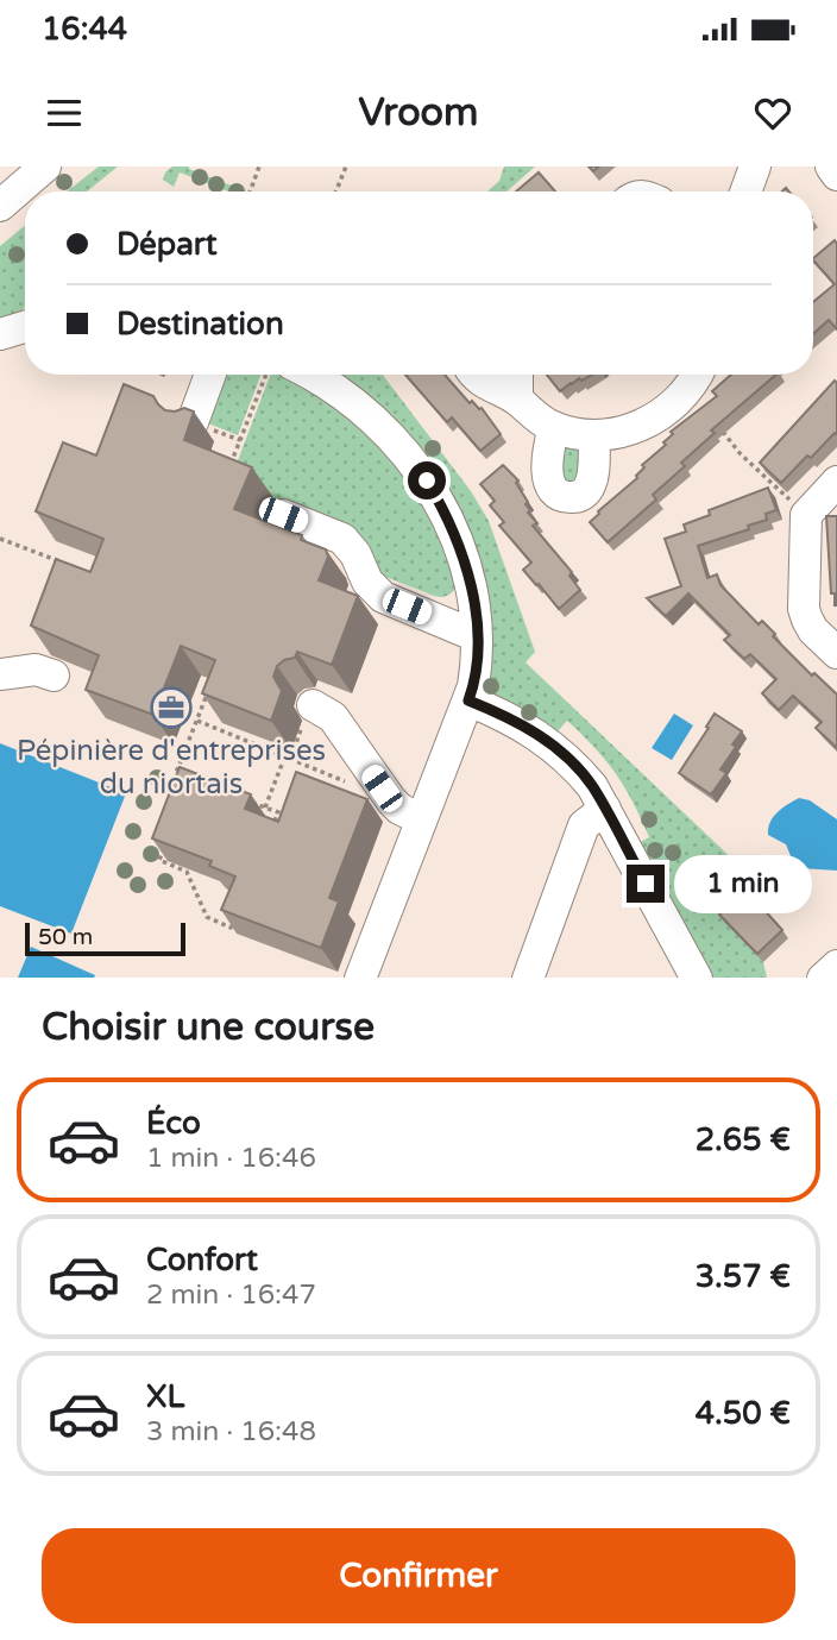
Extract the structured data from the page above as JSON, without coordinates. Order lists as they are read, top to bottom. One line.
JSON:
{"places":{"office":["Pépinière d'entreprises du niortais"]},"scale_bar":"50 m","page":{"status":"16:44","header":"Vroom","banner":["Départ","Destination"],"bubble":"1 min","scale":"50 m","heading":"Choisir une course","list":[{"name":"Éco","note":"1 min · 16:46","value":"2.65 €"},{"name":"Confort","note":"2 min · 16:47","value":"3.57 €"},{"name":"XL","note":"3 min · 16:48","value":"4.50 €"}],"buttons":"Confirmer"}}
